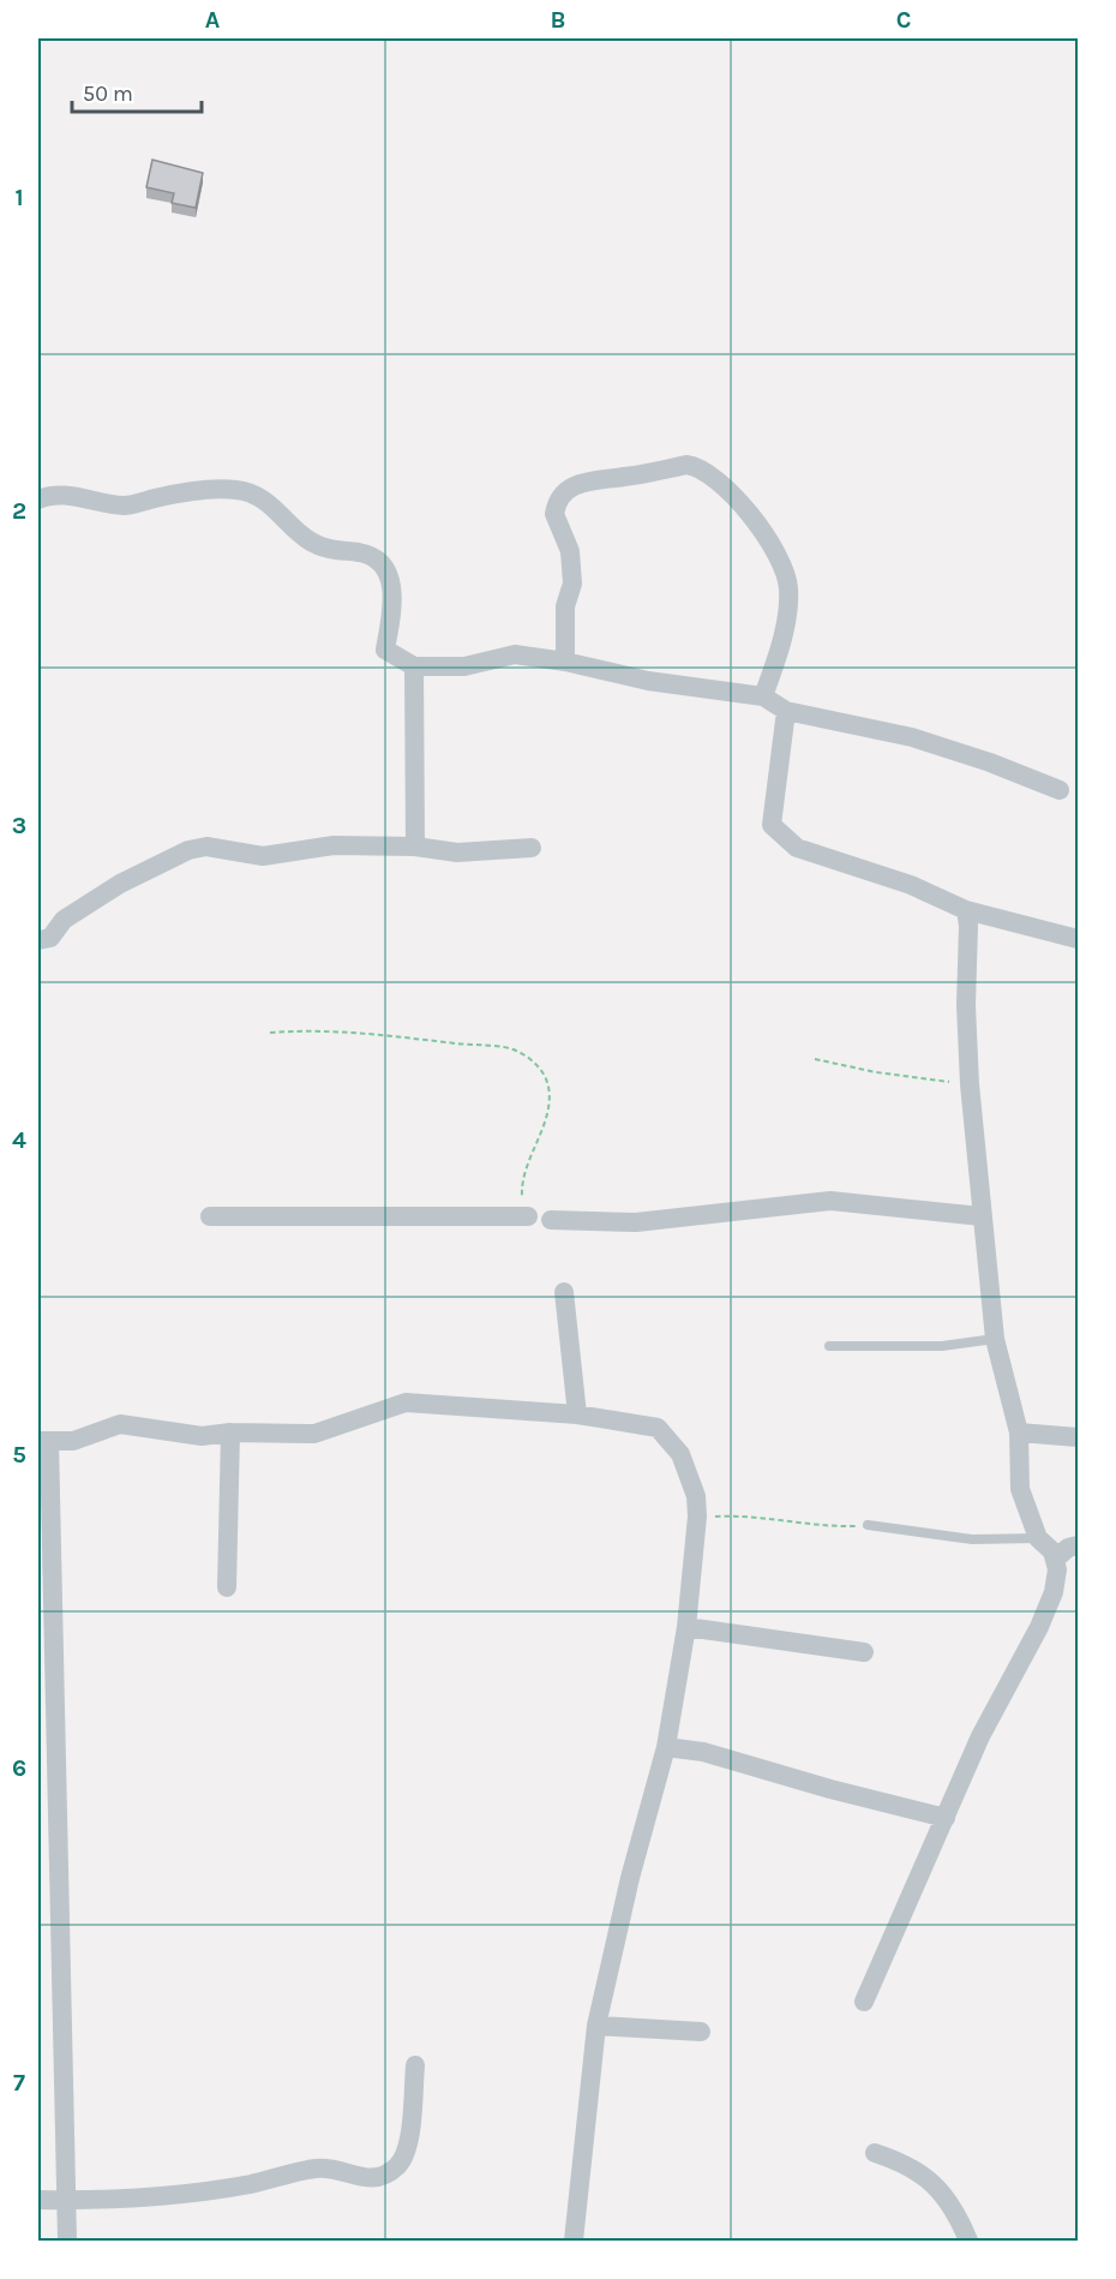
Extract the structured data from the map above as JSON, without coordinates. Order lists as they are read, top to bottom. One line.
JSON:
{"scale_bar":"50 m","grid":{"columns":["A","B","C"],"rows":["1","2","3","4","5","6","7"]}}
